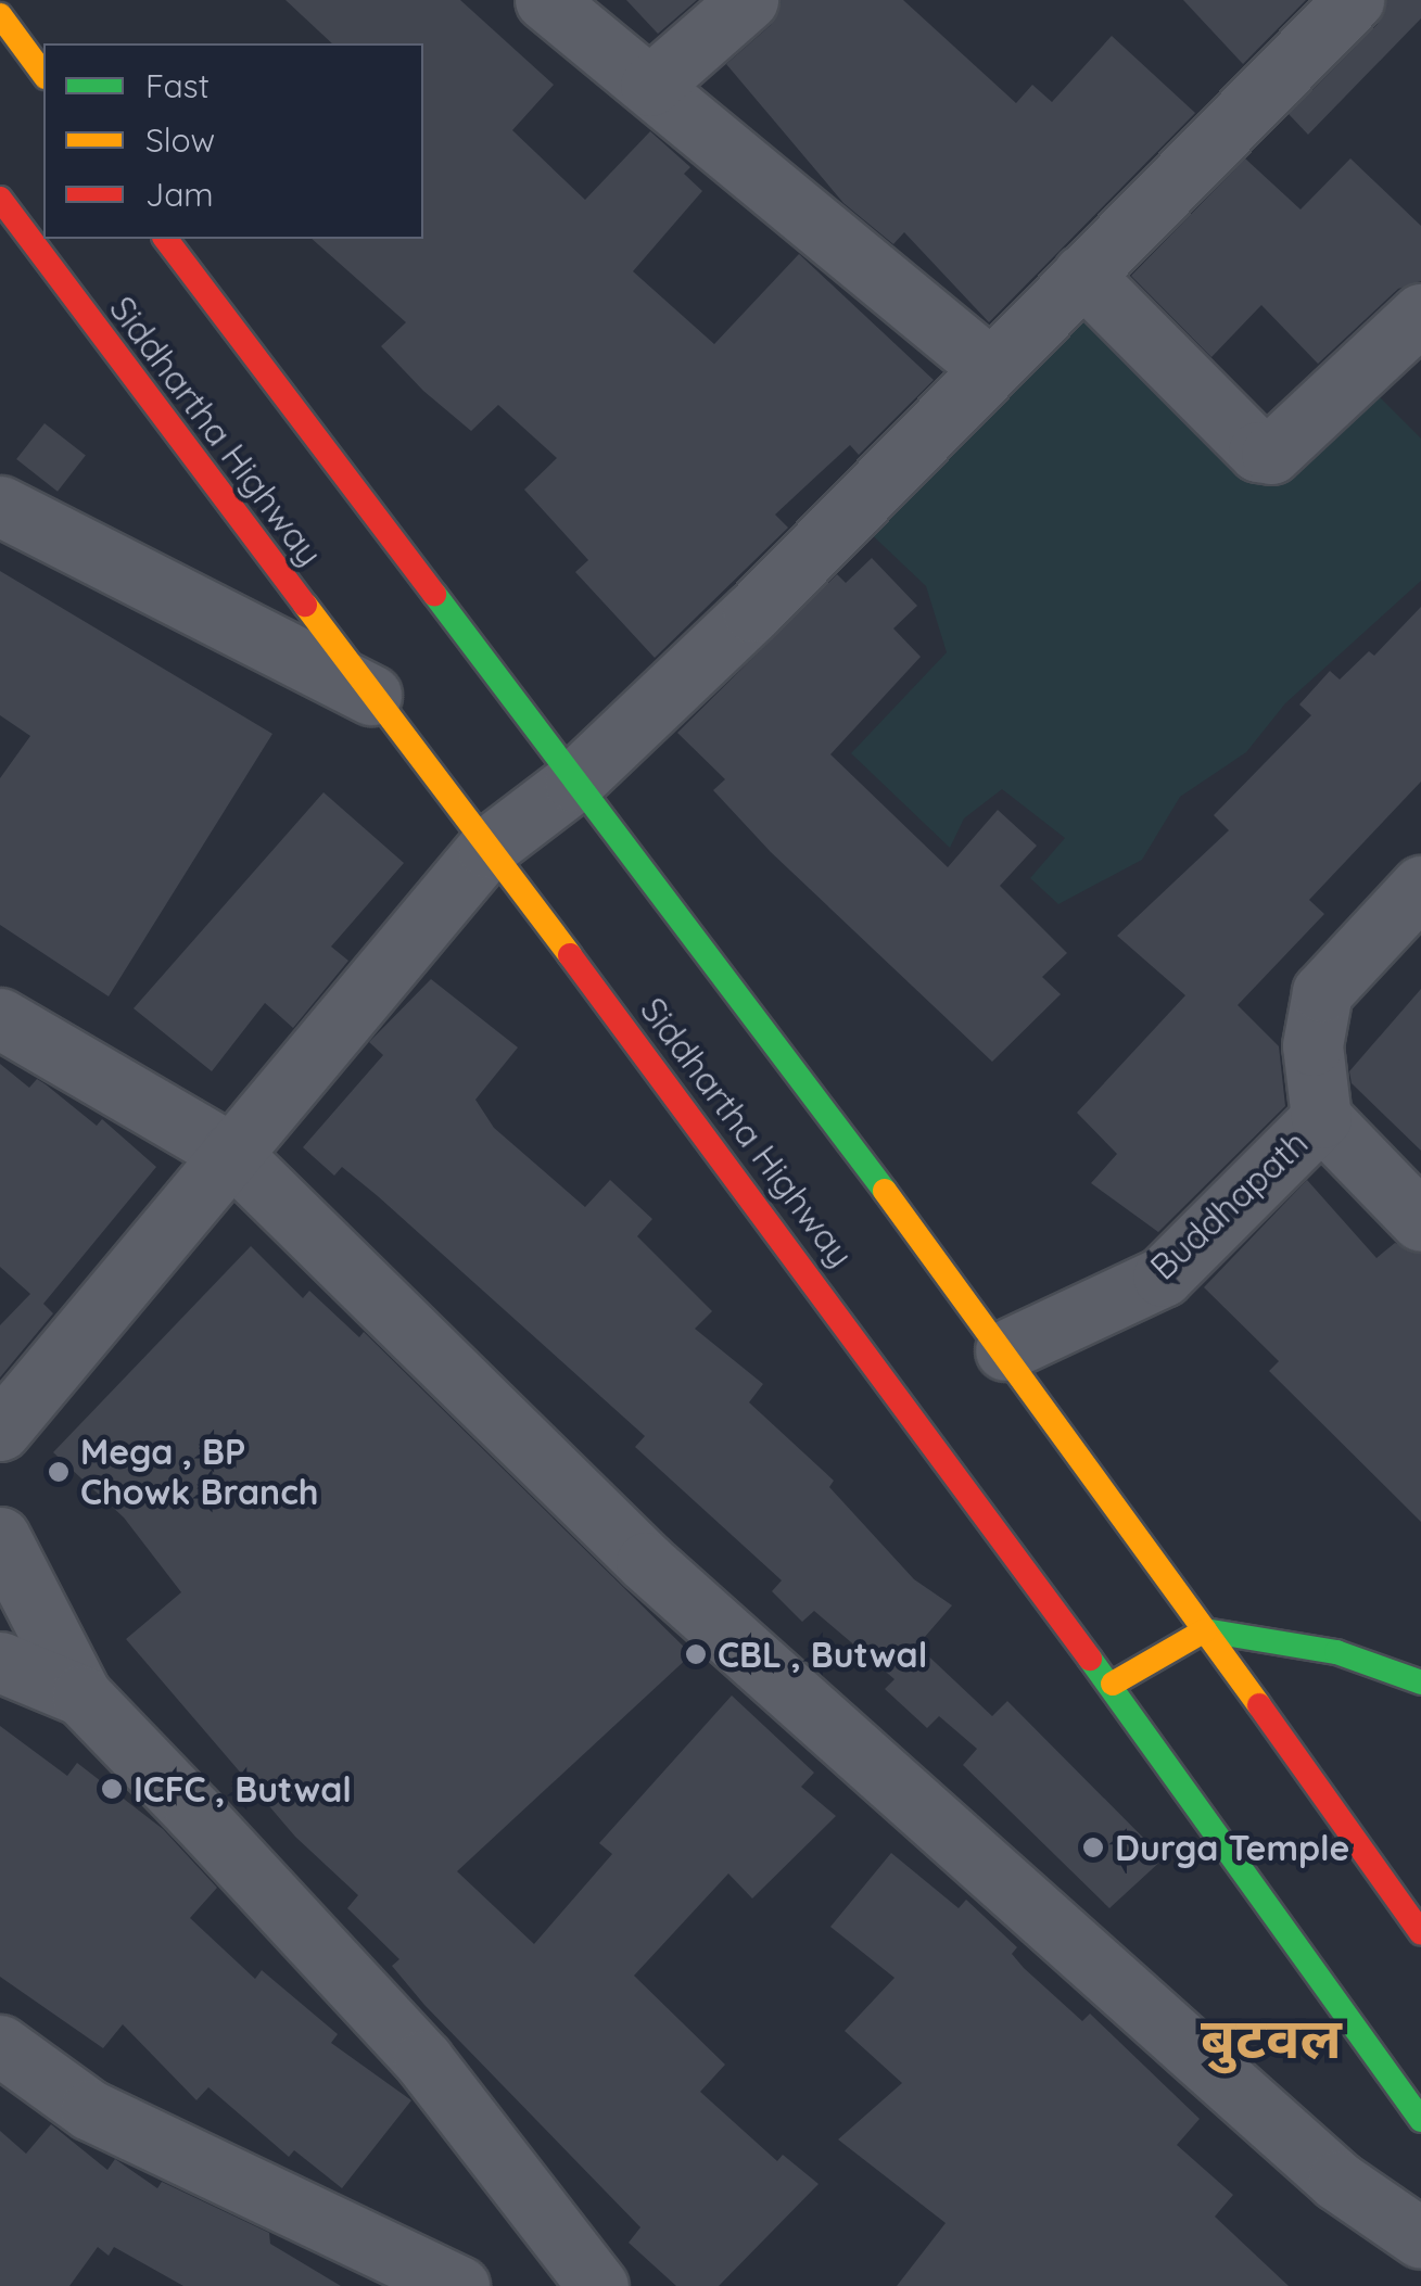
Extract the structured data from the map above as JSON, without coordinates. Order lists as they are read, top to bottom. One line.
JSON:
{"streets":{"main road":["Siddhartha Highway"],"street":["Buddhapath"]},"districts":["बुटवल"],"places":["Mega , BP Chowk Branch","CBL , Butwal","ICFC , Butwal","Durga Temple"],"legend":["Fast","Slow","Jam"]}
